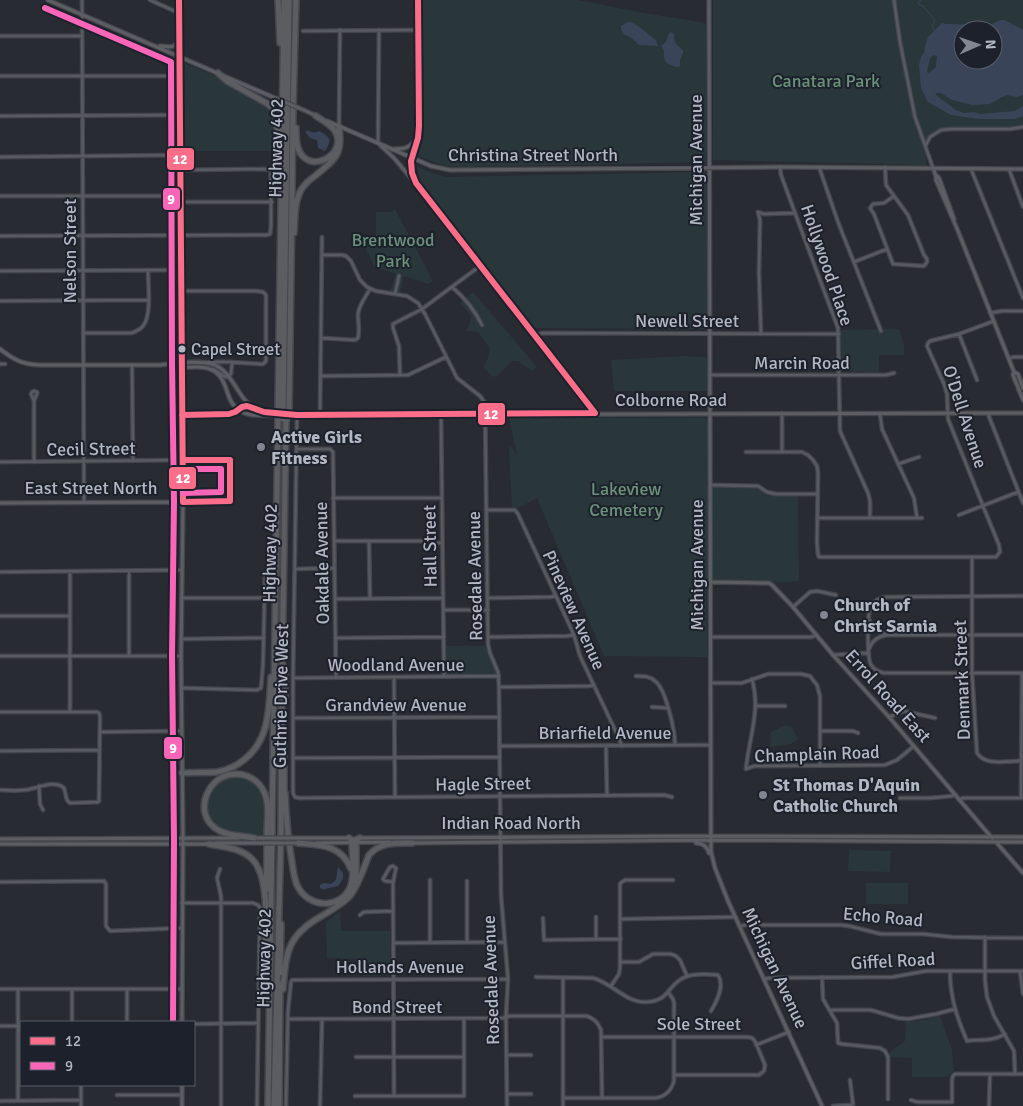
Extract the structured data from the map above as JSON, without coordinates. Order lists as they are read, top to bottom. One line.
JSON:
{"streets":{"highway":["Highway 402"],"main road":["Christina Street North","Michigan Avenue","Colborne Road","East Street North","Errol Road East","Indian Road North"],"street":["Nelson Street","Hollywood Place","Newell Street","Marcin Road","O'Dell Avenue","Cecil Street","Hall Street","Oakdale Avenue","Rosedale Avenue","Pineview Avenue","Woodland Avenue","Denmark Street","Guthrie Drive West","Grandview Avenue","Briarfield Avenue","Champlain Road","Hagle Street","Echo Road","Giffel Road","Hollands Avenue","Bond Street","Sole Street"]},"crossings":[["Highway 402","Colborne Road"],["Christina Street North","Michigan Avenue"],["Christina Street North","Nelson Street"],["Christina Street North","Hollywood Place"],["Michigan Avenue","Newell Street"],["Michigan Avenue","Marcin Road"],["Michigan Avenue","Colborne Road"],["Michigan Avenue","Errol Road East"],["Michigan Avenue","Briarfield Avenue"],["Michigan Avenue","Indian Road North"],["Michigan Avenue","Echo Road"],["Michigan Avenue","Giffel Road"],["Michigan Avenue","Sole Street"],["Nelson Street","Cecil Street"],["Nelson Street","East Street North"],["Hollywood Place","Newell Street"],["Hollywood Place","Marcin Road"],["Hollywood Place","Colborne Road"],["Colborne Road","O'Dell Avenue"],["Colborne Road","Hall Street"],["Colborne Road","Rosedale Avenue"],["Colborne Road","Guthrie Drive West"],["O'Dell Avenue","Denmark Street"],["Hall Street","Woodland Avenue"],["Oakdale Avenue","Woodland Avenue"],["Oakdale Avenue","Guthrie Drive West"],["Rosedale Avenue","Pineview Avenue"],["Rosedale Avenue","Woodland Avenue"],["Rosedale Avenue","Grandview Avenue"],["Rosedale Avenue","Briarfield Avenue"],["Rosedale Avenue","Hagle Street"],["Rosedale Avenue","Indian Road North"],["Rosedale Avenue","Hollands Avenue"],["Rosedale Avenue","Bond Street"],["Pineview Avenue","Briarfield Avenue"],["Woodland Avenue","Guthrie Drive West"],["Guthrie Drive West","Grandview Avenue"],["Guthrie Drive West","Hagle Street"],["Errol Road East","Champlain Road"],["Errol Road East","Indian Road North"],["Hollands Avenue","Bond Street"],["Bond Street","Sole Street"]],"parks":["Canatara Park","Brentwood Park","Lakeview Cemetery"],"places":["Capel Street","Active Girls Fitness","Church of Christ Sarnia","St Thomas D'Aquin Catholic Church"],"lines":["transit line 12","transit line 9"],"legend":["12","9"],"north":"right"}
